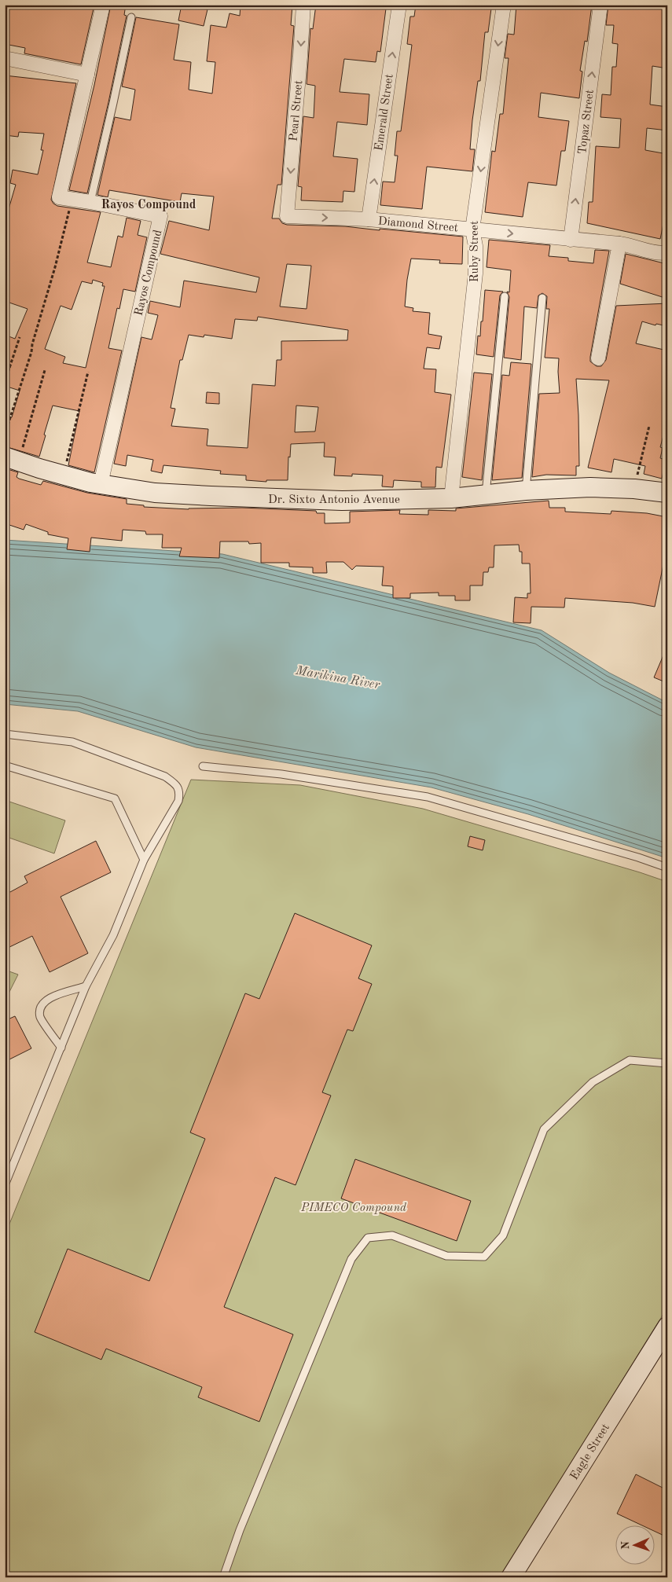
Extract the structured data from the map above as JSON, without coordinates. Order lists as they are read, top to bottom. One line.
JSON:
{"streets":{"main road":["Dr. Sixto Antonio Avenue","Eagle Street"],"street":["Pearl Street","Emerald Street","Topaz Street","Diamond Street","Ruby Street","Rayos Compound"]},"crossings":[["Pearl Street","Diamond Street"],["Emerald Street","Diamond Street"],["Topaz Street","Diamond Street"],["Diamond Street","Ruby Street"],["Ruby Street","Dr. Sixto Antonio Avenue"],["Rayos Compound","Dr. Sixto Antonio Avenue"]],"one_way":["Pearl Street","Emerald Street","Topaz Street","Diamond Street","Ruby Street"],"districts":["Rayos Compound"],"water":["Marikina River"],"parks":["PIMECO Compound"],"north":"left"}
